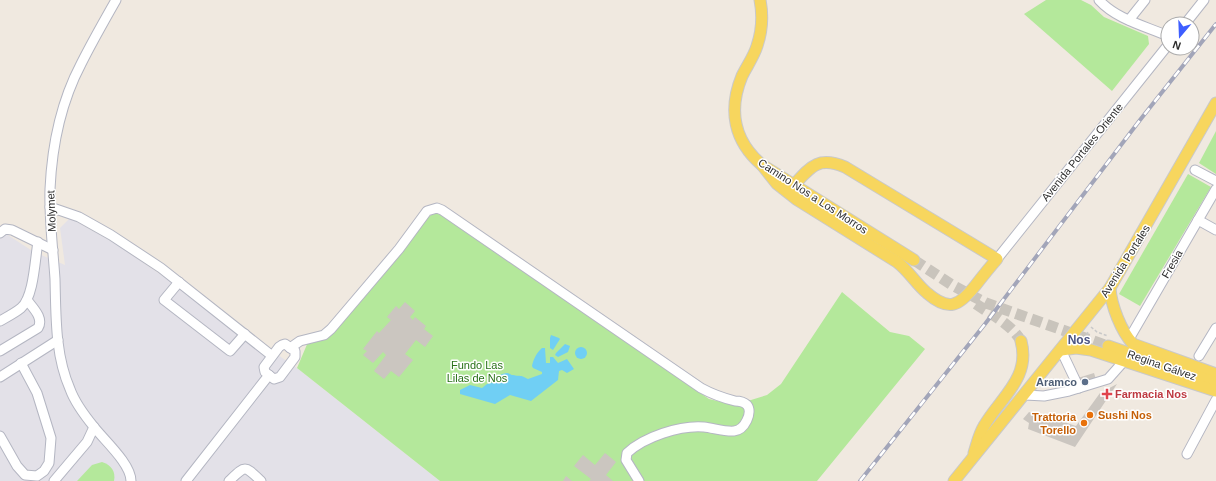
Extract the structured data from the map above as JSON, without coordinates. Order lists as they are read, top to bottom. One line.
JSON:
{"streets":{"main road":["Camino Nos a Los Morros","Avenida Portales","Regina Gálvez"],"street":["Avenida Portales Oriente","Molymet","Fresia"]},"districts":["Nos"],"parks":["Fundo Las Lilas de Nos"],"places":{"other":["Aramco","Sushi Nos","Trattoria Torello"],"health":["Farmacia Nos"]},"north":"bottom"}
